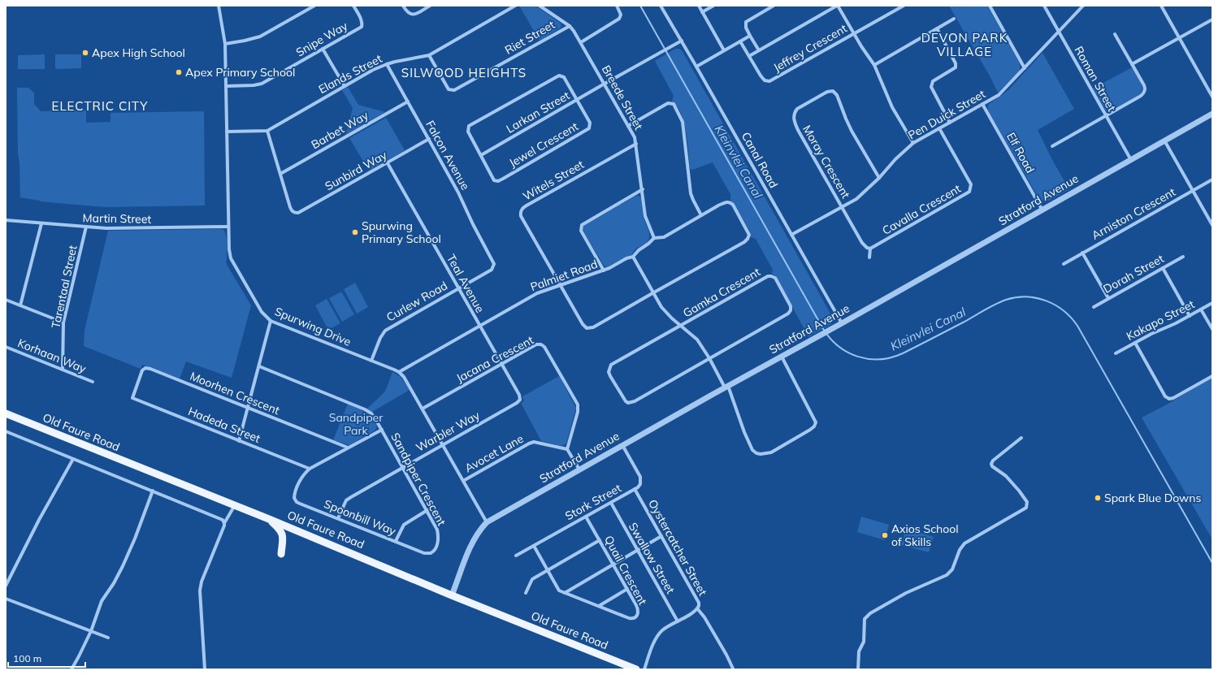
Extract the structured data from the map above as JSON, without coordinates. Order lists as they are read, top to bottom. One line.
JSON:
{"streets":{"main road":["Old Faure Road"],"street":["Riet Street","Snipe Way","Jeffrey Crescent","Elands Street","Roman Street","Breede Street","Larkan Street","Pen Duick Street","Barbet Way","Jewel Crescent","Elf Road","Falcon Avenue","Canal Road","Moray Crescent","Sunbird Way","Witels Street","Stratford Avenue","Cavalla Crescent","Arniston Crescent","Martin Street","Dorah Street","Palmiet Road","Teal Avenue","Tarentaal Street","Gamka Crescent","Curlew Road","Kakapo Street","Spurwing Drive","Korhaan Way","Jacana Crescent","Moorhen Crescent","Hadeda Street","Warbler Way","Avocet Lane","Sandpiper Crescent","Stork Street","Spoonbill Way","Oystercatcher Street","Swallow Street","Quail Crescent"]},"crossings":[["Riet Street","Elands Street"],["Riet Street","Breede Street"],["Snipe Way","Spurwing Drive"],["Elands Street","Falcon Avenue"],["Elands Street","Spurwing Drive"],["Roman Street","Pen Duick Street"],["Roman Street","Stratford Avenue"],["Breede Street","Larkan Street"],["Breede Street","Witels Street"],["Breede Street","Palmiet Road"],["Larkan Street","Jewel Crescent"],["Larkan Street","Canal Road"],["Pen Duick Street","Elf Road"],["Pen Duick Street","Canal Road"],["Pen Duick Street","Moray Crescent"],["Pen Duick Street","Cavalla Crescent"],["Barbet Way","Falcon Avenue"],["Barbet Way","Sunbird Way"],["Elf Road","Stratford Avenue"],["Falcon Avenue","Sunbird Way"],["Falcon Avenue","Curlew Road"],["Canal Road","Stratford Avenue"],["Sunbird Way","Teal Avenue"],["Witels Street","Palmiet Road"],["Stratford Avenue","Old Faure Road"],["Stratford Avenue","Stork Street"],["Arniston Crescent","Dorah Street"],["Martin Street","Tarentaal Street"],["Martin Street","Spurwing Drive"],["Palmiet Road","Teal Avenue"],["Palmiet Road","Spurwing Drive"],["Teal Avenue","Curlew Road"],["Teal Avenue","Jacana Crescent"],["Teal Avenue","Warbler Way"],["Tarentaal Street","Korhaan Way"],["Curlew Road","Spurwing Drive"],["Jacana Crescent","Avocet Lane"],["Moorhen Crescent","Hadeda Street"],["Hadeda Street","Spoonbill Way"],["Warbler Way","Sandpiper Crescent"],["Warbler Way","Spoonbill Way"],["Sandpiper Crescent","Spoonbill Way"],["Stork Street","Oystercatcher Street"],["Stork Street","Swallow Street"],["Stork Street","Quail Crescent"],["Oystercatcher Street","Swallow Street"]],"districts":["DEVON PARK VILLAGE","SILWOOD HEIGHTS","ELECTRIC CITY"],"water":["Kleinvlei Canal"],"parks":["Sandpiper Park"],"places":["Apex High School","Apex Primary School","Spurwing Primary School","Spark Blue Downs","Axios School of Skills"],"scale_bar":"100 m"}
